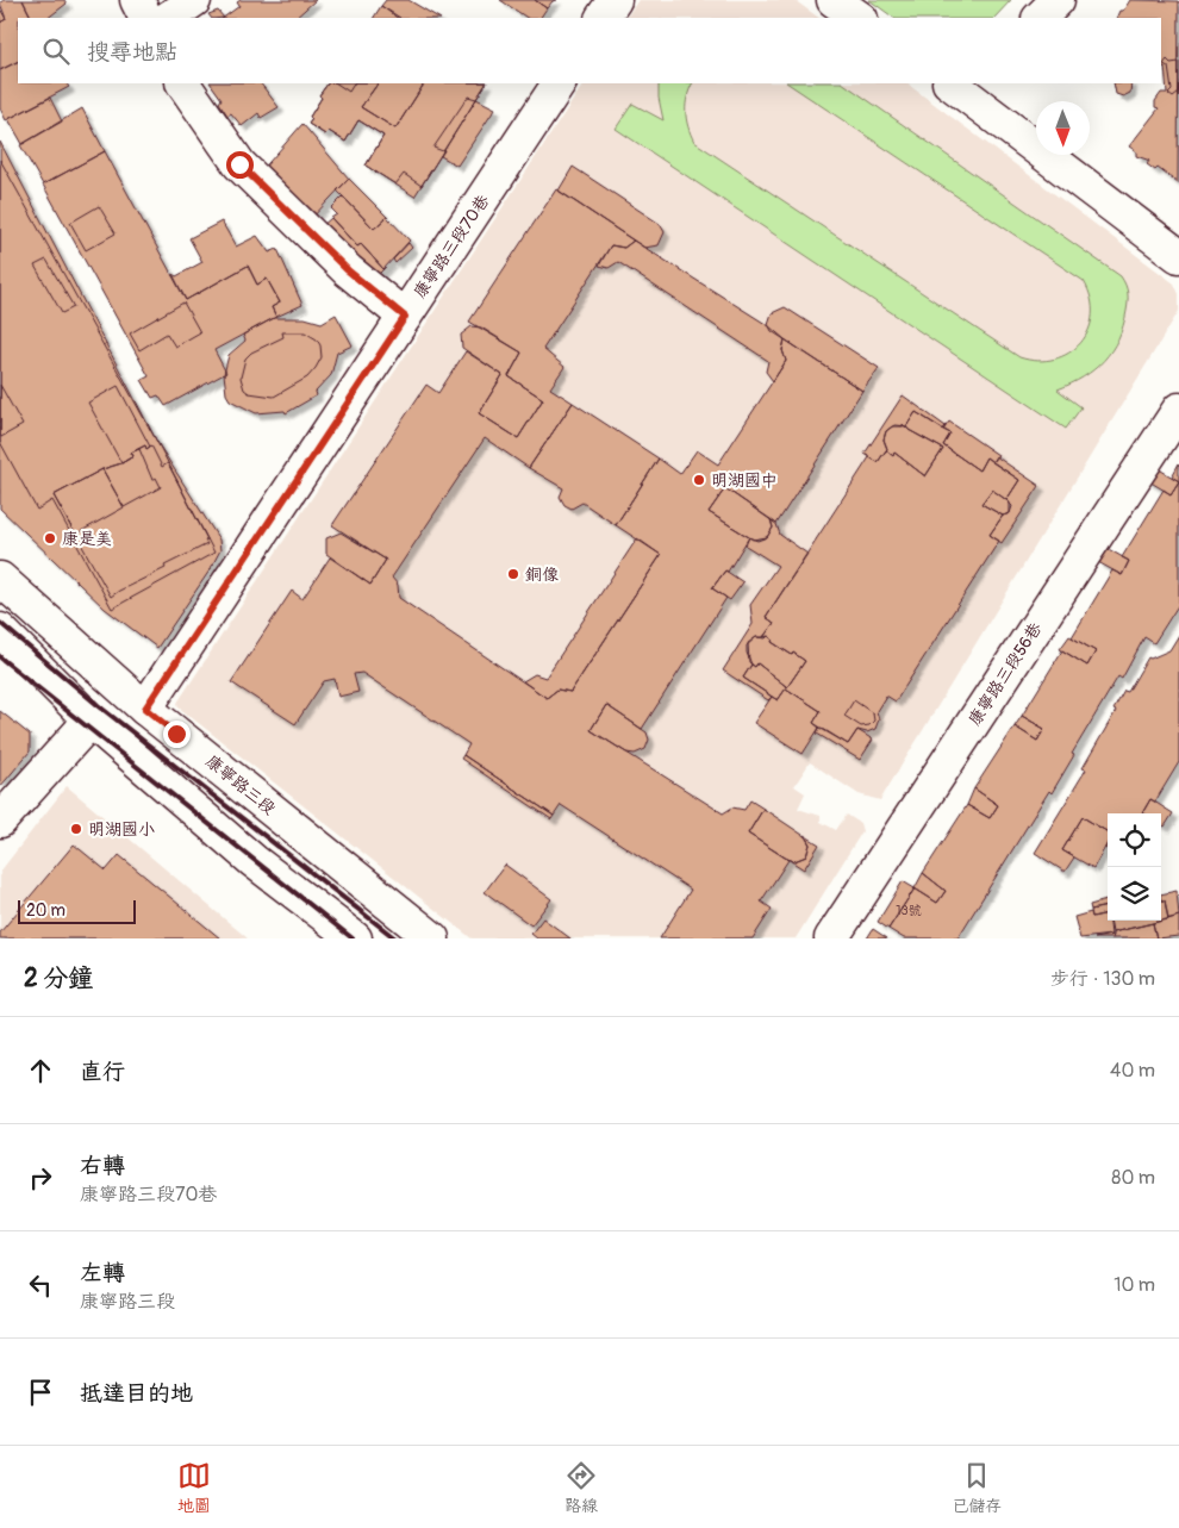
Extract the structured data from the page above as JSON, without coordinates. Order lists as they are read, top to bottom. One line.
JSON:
{"streets":{"street":["康寧路三段70巷","康寧路三段56巷","康寧路三段"]},"crossings":[["康寧路三段70巷","康寧路三段"]],"places":["明湖國中","康是美","銅像","明湖國小"],"house_numbers":["13號"],"scale_bar":"20 m","north":"bottom","page":{"search":"搜尋地點","scale":"20 m","heading":["2 分鐘","步行 · 130 m"],"list":[["直行","40 m"],["右轉","康寧路三段70巷","80 m"],["左轉","康寧路三段","10 m"],"抵達目的地"],"nav":["地圖","路線","已儲存"]}}
